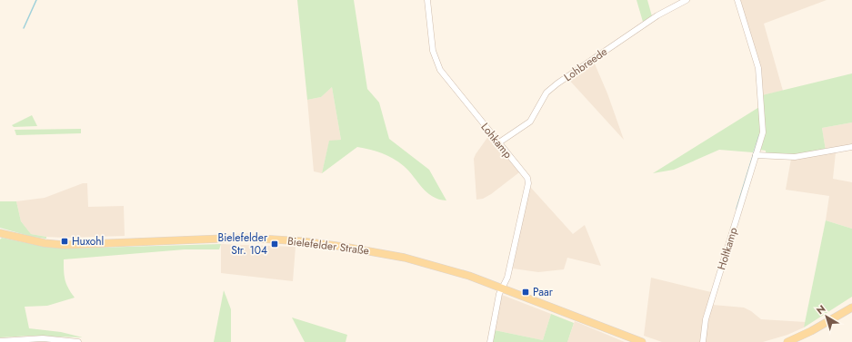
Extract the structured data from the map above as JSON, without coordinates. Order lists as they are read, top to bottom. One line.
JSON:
{"streets":{"main road":["Bielefelder Straße"],"street":["Lohbreede","Lohkamp","Holtkamp"]},"crossings":[["Lohbreede","Lohkamp"],["Lohkamp","Bielefelder Straße"]],"places":{"transit":["Huxohl","Bielefelder Str. 104","Paar"]},"north":"top left"}
